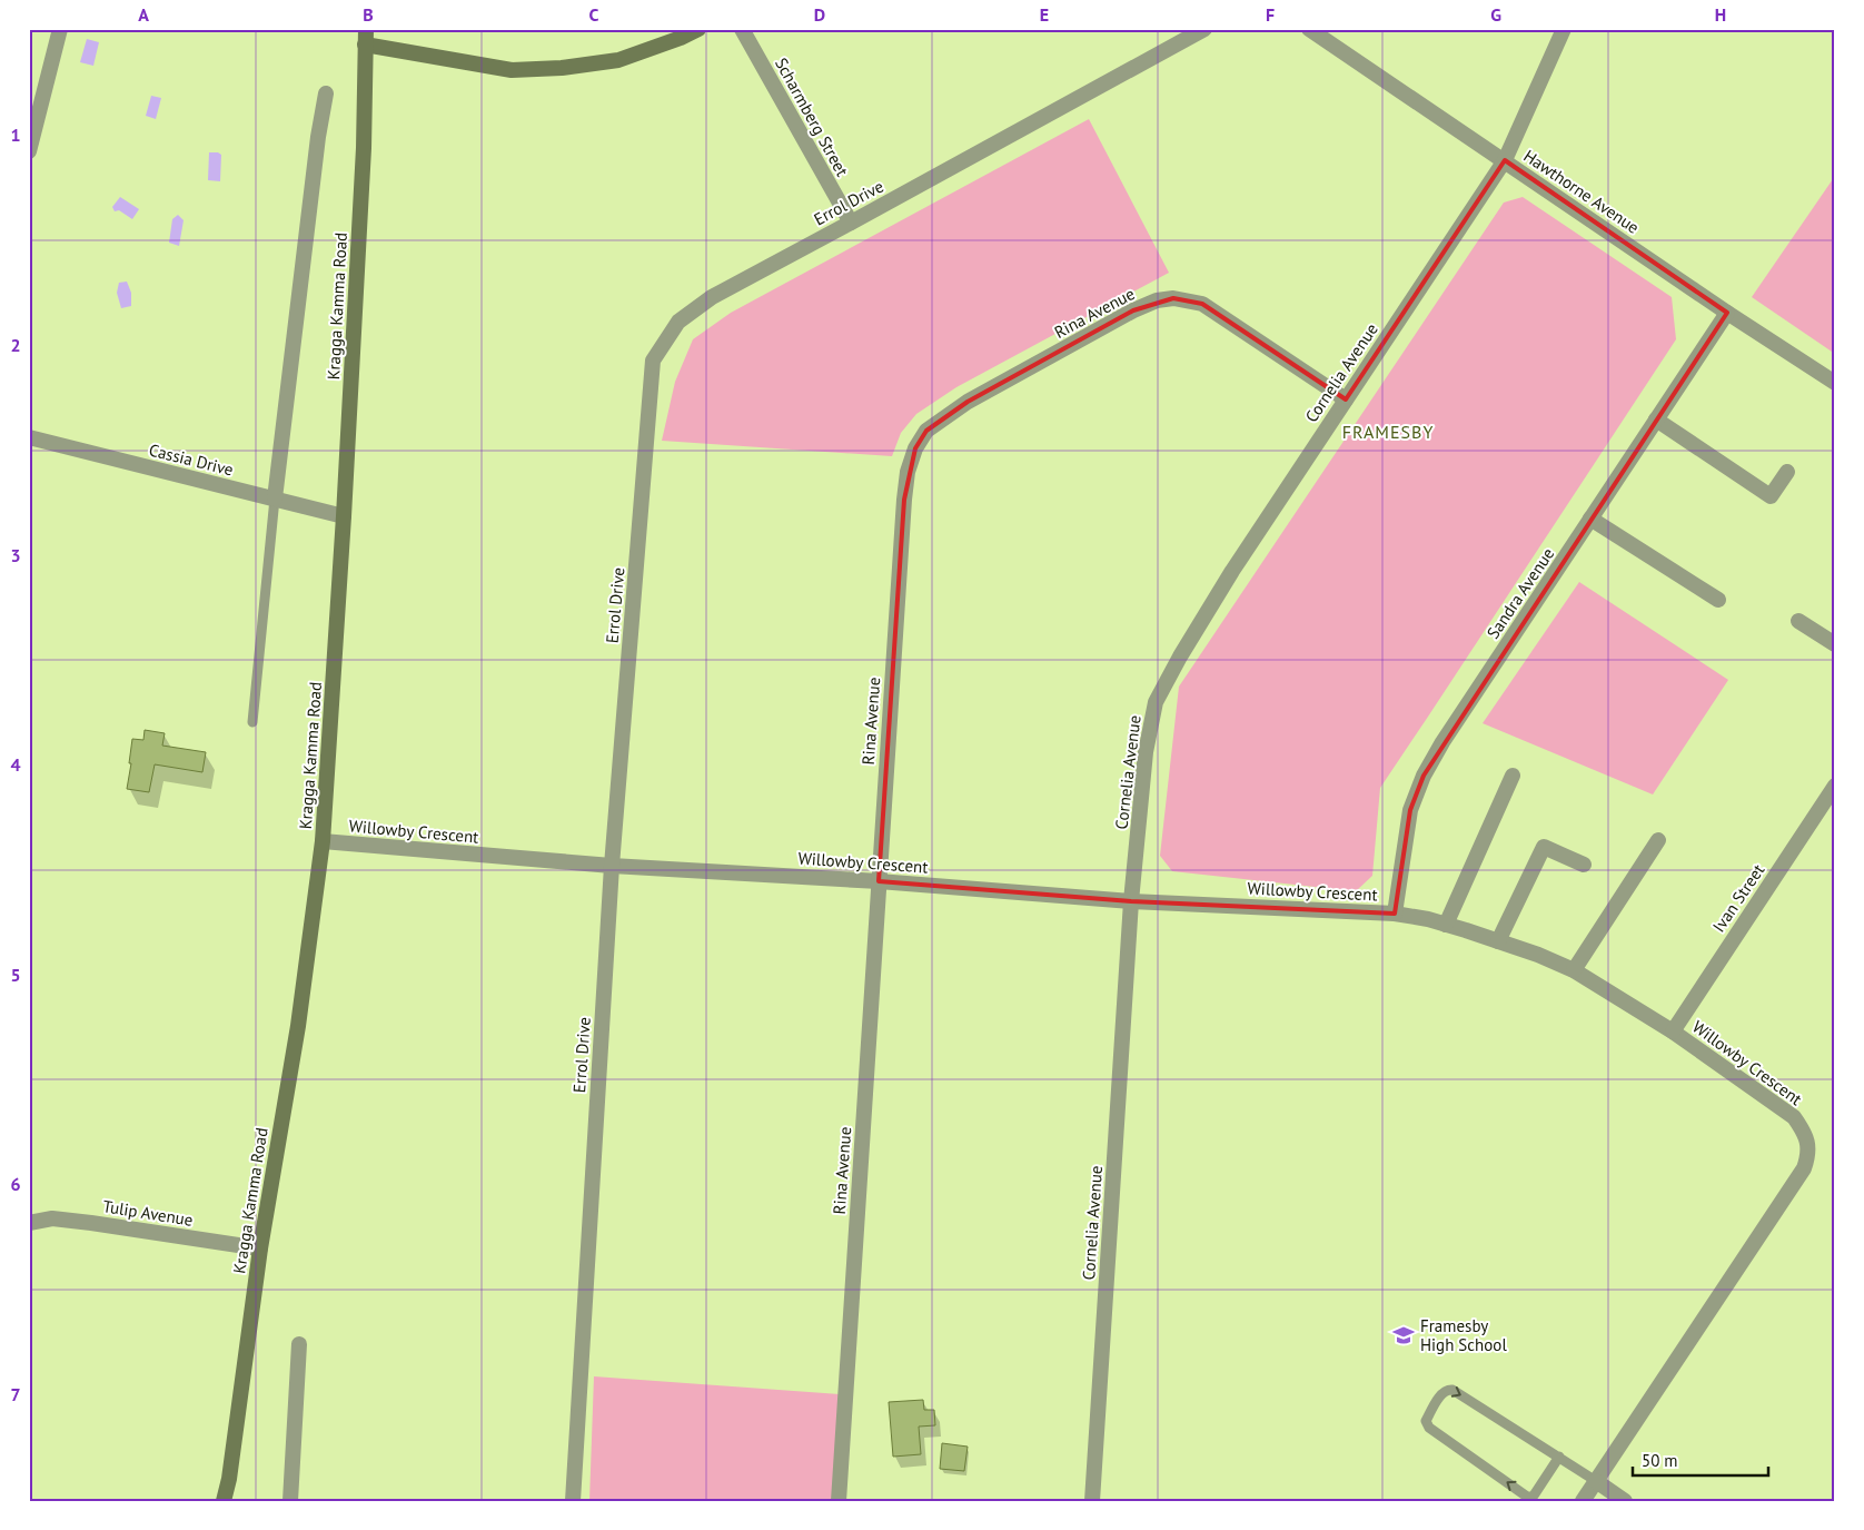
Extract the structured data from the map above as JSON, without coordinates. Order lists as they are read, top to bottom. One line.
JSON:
{"streets":{"main road":["Kragga Kamma Road"],"street":["Scharmberg Street","Hawthorne Avenue","Errol Drive","Rina Avenue","Cornelia Avenue","Cassia Drive","Sandra Avenue","Willowby Crescent","Ivan Street","Tulip Avenue"]},"crossings":[["Scharmberg Street","Errol Drive"],["Hawthorne Avenue","Cornelia Avenue"],["Hawthorne Avenue","Sandra Avenue"],["Errol Drive","Willowby Crescent"],["Kragga Kamma Road","Cassia Drive"],["Kragga Kamma Road","Willowby Crescent"],["Kragga Kamma Road","Tulip Avenue"],["Rina Avenue","Cornelia Avenue"],["Rina Avenue","Willowby Crescent"],["Cornelia Avenue","Willowby Crescent"],["Sandra Avenue","Willowby Crescent"],["Willowby Crescent","Ivan Street"]],"districts":["FRAMESBY"],"places":{"school or university":["Framesby High School"]},"scale_bar":"50 m","grid":{"columns":["A","B","C","D","E","F","G","H"],"rows":["1","2","3","4","5","6","7"]}}
